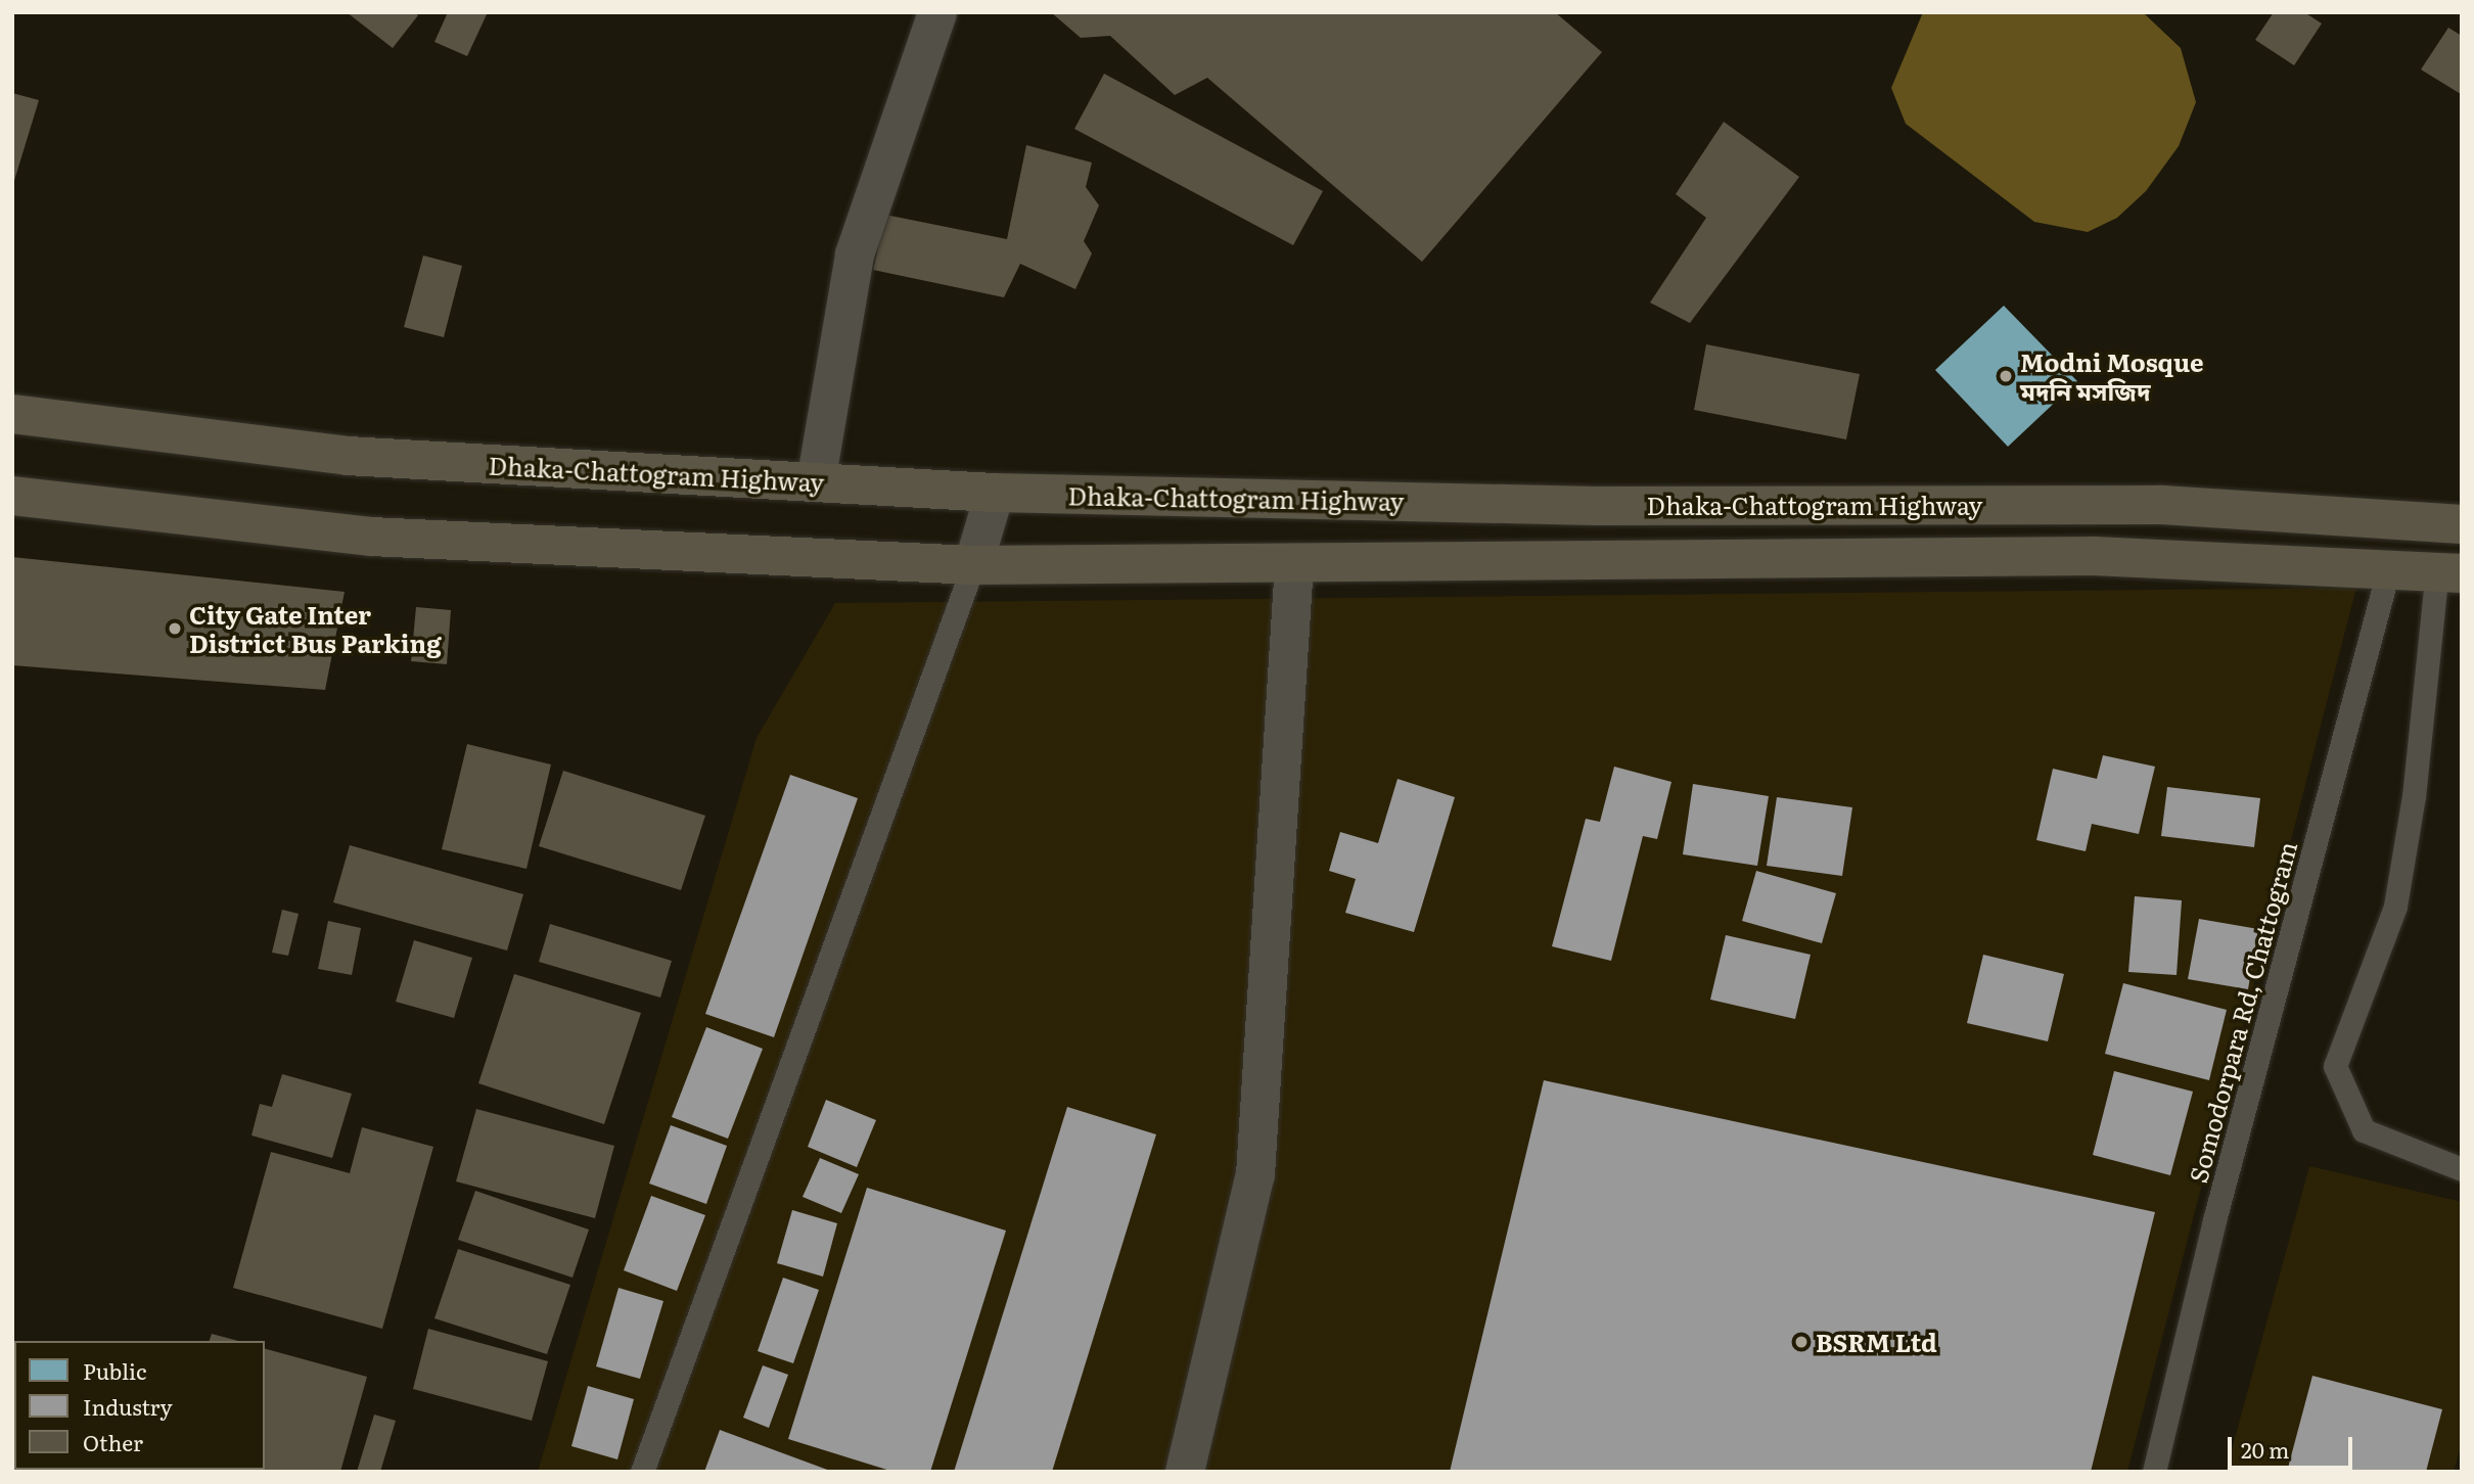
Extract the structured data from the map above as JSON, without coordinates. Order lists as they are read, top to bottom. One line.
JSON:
{"streets":{"highway":["Dhaka-Chattogram Highway"],"lane":["Somodorpara Rd, Chattogram"]},"places":["Modni Mosque মদনি মসজিদ","City Gate Inter District Bus Parking","BSRM Ltd"],"legend":["Public","Industry","Other"],"scale_bar":"20 m"}
